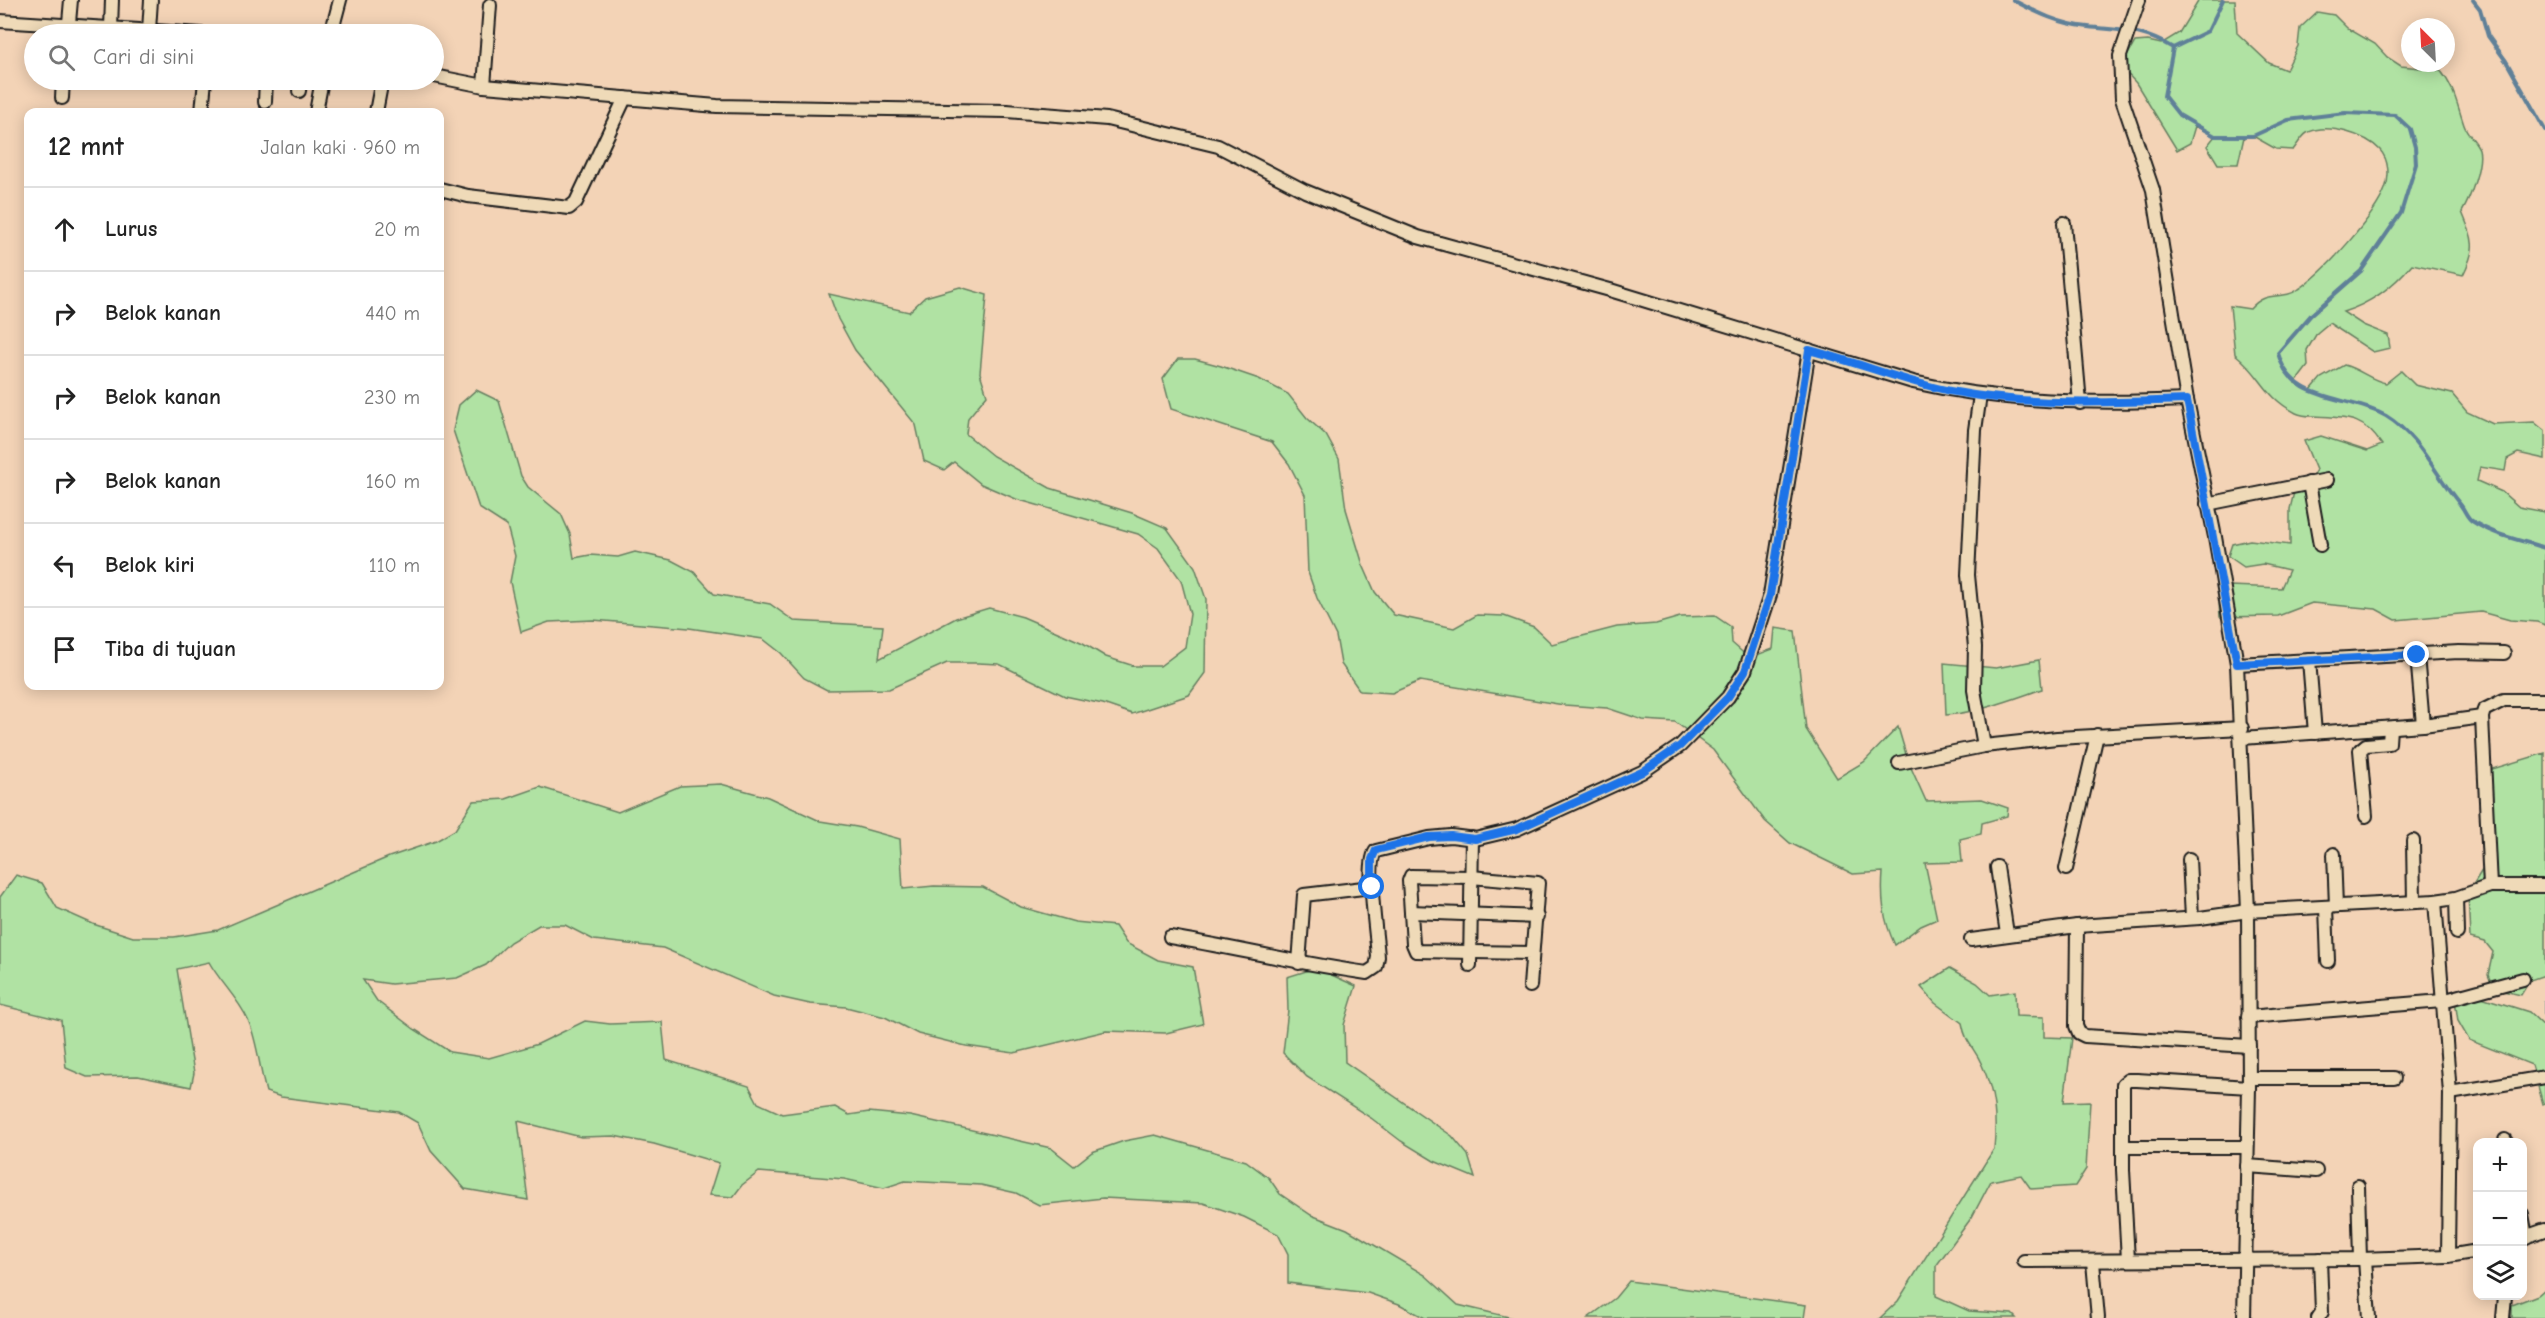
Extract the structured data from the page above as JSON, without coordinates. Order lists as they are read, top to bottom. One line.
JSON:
{"north":"top left","page":{"search":"Cari di sini","heading":["12 mnt","Jalan kaki · 960 m"],"list":[["Lurus","20 m"],["Belok kanan","440 m"],["Belok kanan","230 m"],["Belok kanan","160 m"],["Belok kiri","110 m"],"Tiba di tujuan"],"map_buttons":["+","−"]}}
